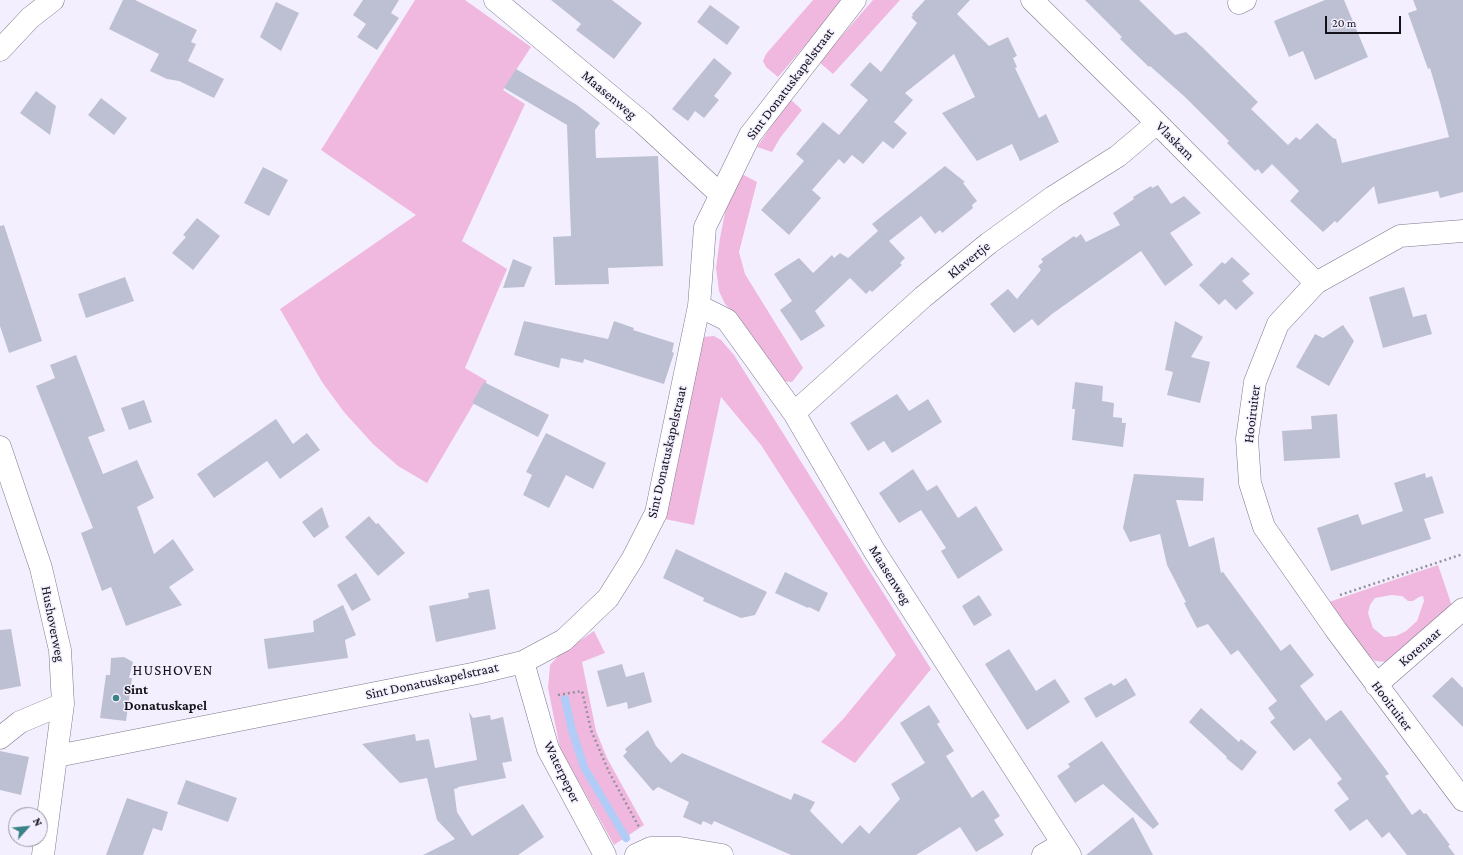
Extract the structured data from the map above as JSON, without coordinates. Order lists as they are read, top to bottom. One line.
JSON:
{"streets":{"street":["Sint Donatuskapelstraat","Maasenweg","Vlaskam","Klavertje","Hooiruiter","Hushoverweg","Korenaar","Waterpeper"]},"crossings":[["Sint Donatuskapelstraat","Maasenweg"],["Sint Donatuskapelstraat","Hushoverweg"],["Sint Donatuskapelstraat","Waterpeper"],["Maasenweg","Klavertje"],["Vlaskam","Klavertje"],["Vlaskam","Hooiruiter"],["Hooiruiter","Korenaar"]],"districts":["HUSHOVEN"],"places":["Sint Donatuskapel"],"scale_bar":"20 m","north":"top right"}
